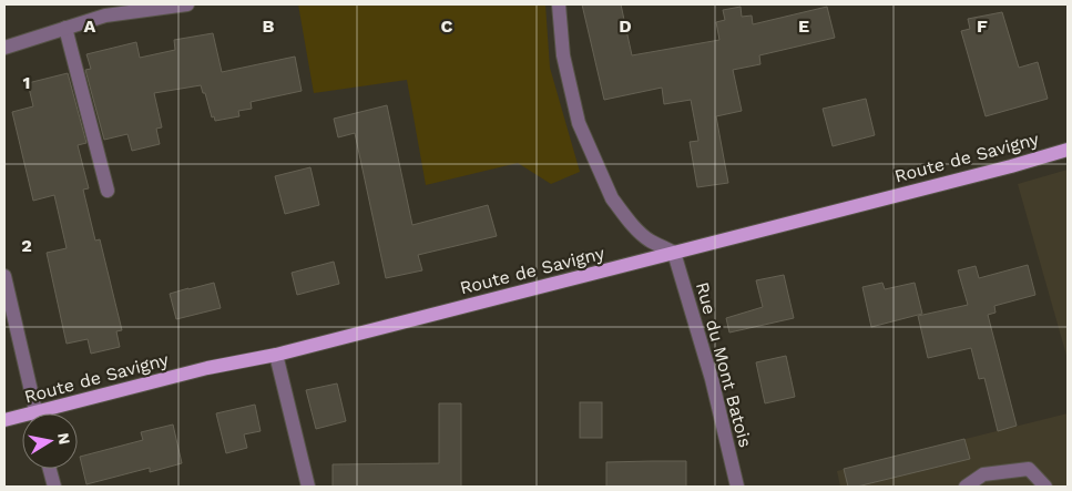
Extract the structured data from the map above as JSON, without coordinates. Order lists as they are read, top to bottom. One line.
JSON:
{"streets":{"main road":["Route de Savigny"],"street":["Rue du Mont Batois"]},"crossings":[["Route de Savigny","Rue du Mont Batois"]],"north":"right","grid":{"columns":["A","B","C","D","E","F"],"rows":["1","2"]}}
